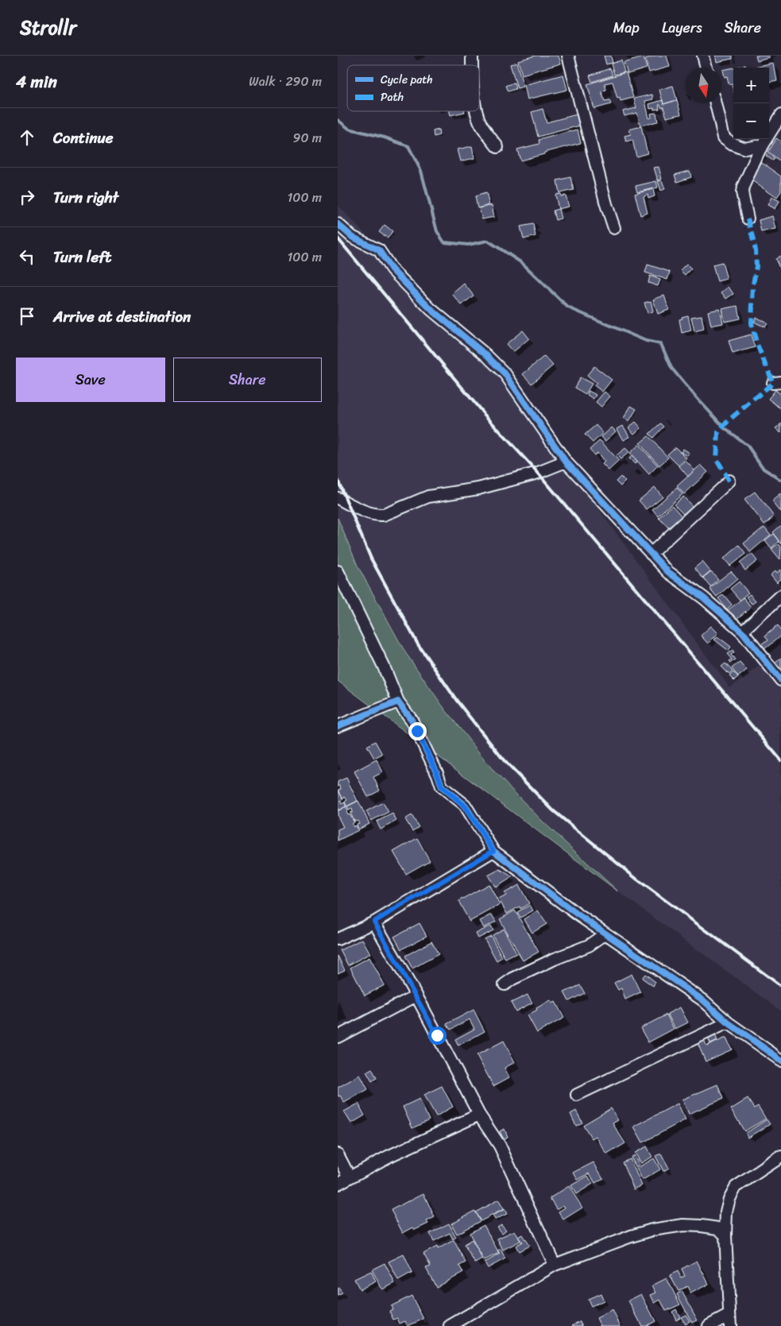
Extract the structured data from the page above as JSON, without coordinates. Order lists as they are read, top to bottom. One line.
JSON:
{"legend":["Cycle path","Path"],"north":"bottom","page":{"header":"Strollr","nav":["Map","Layers","Share"],"heading":["4 min","Walk · 290 m"],"map_buttons":["+","−"],"list":[["Continue","90 m"],["Turn right","100 m"],["Turn left","100 m"],"Arrive at destination"],"buttons":["Save","Share"]}}
